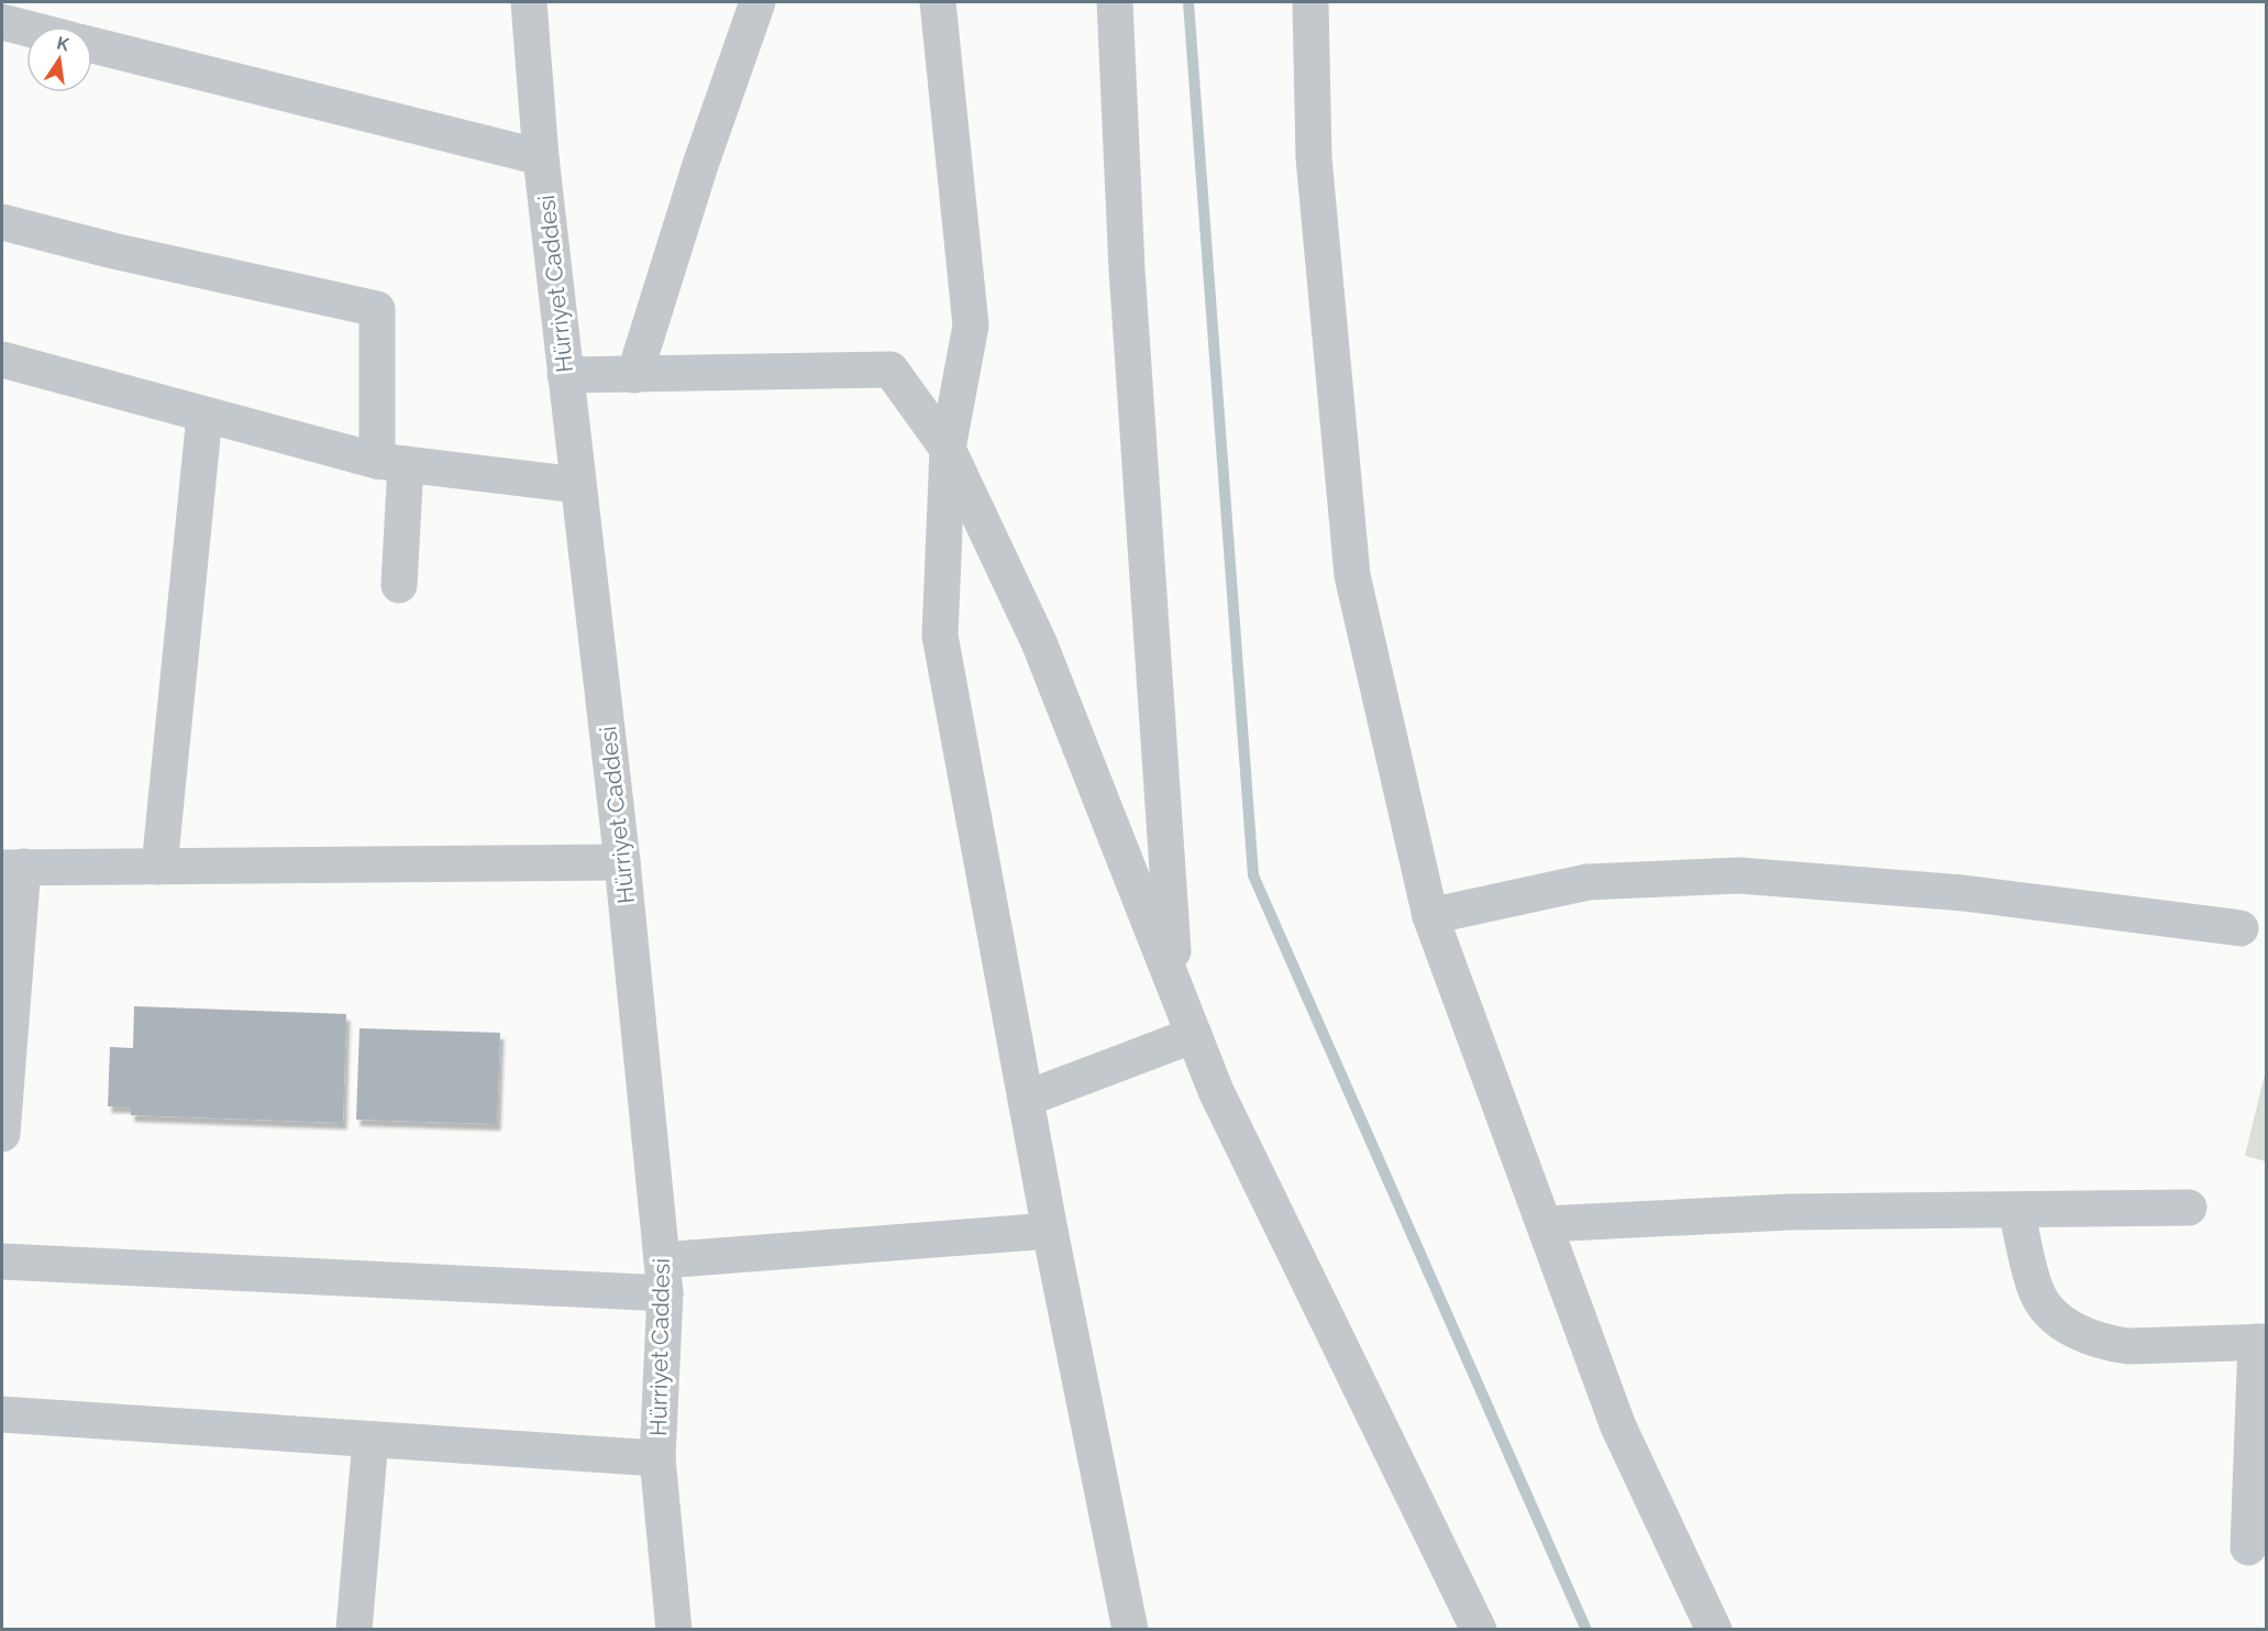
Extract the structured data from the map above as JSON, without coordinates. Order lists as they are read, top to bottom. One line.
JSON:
{"streets":{"street":["Hürriyet Caddesi"]},"north":"top"}
